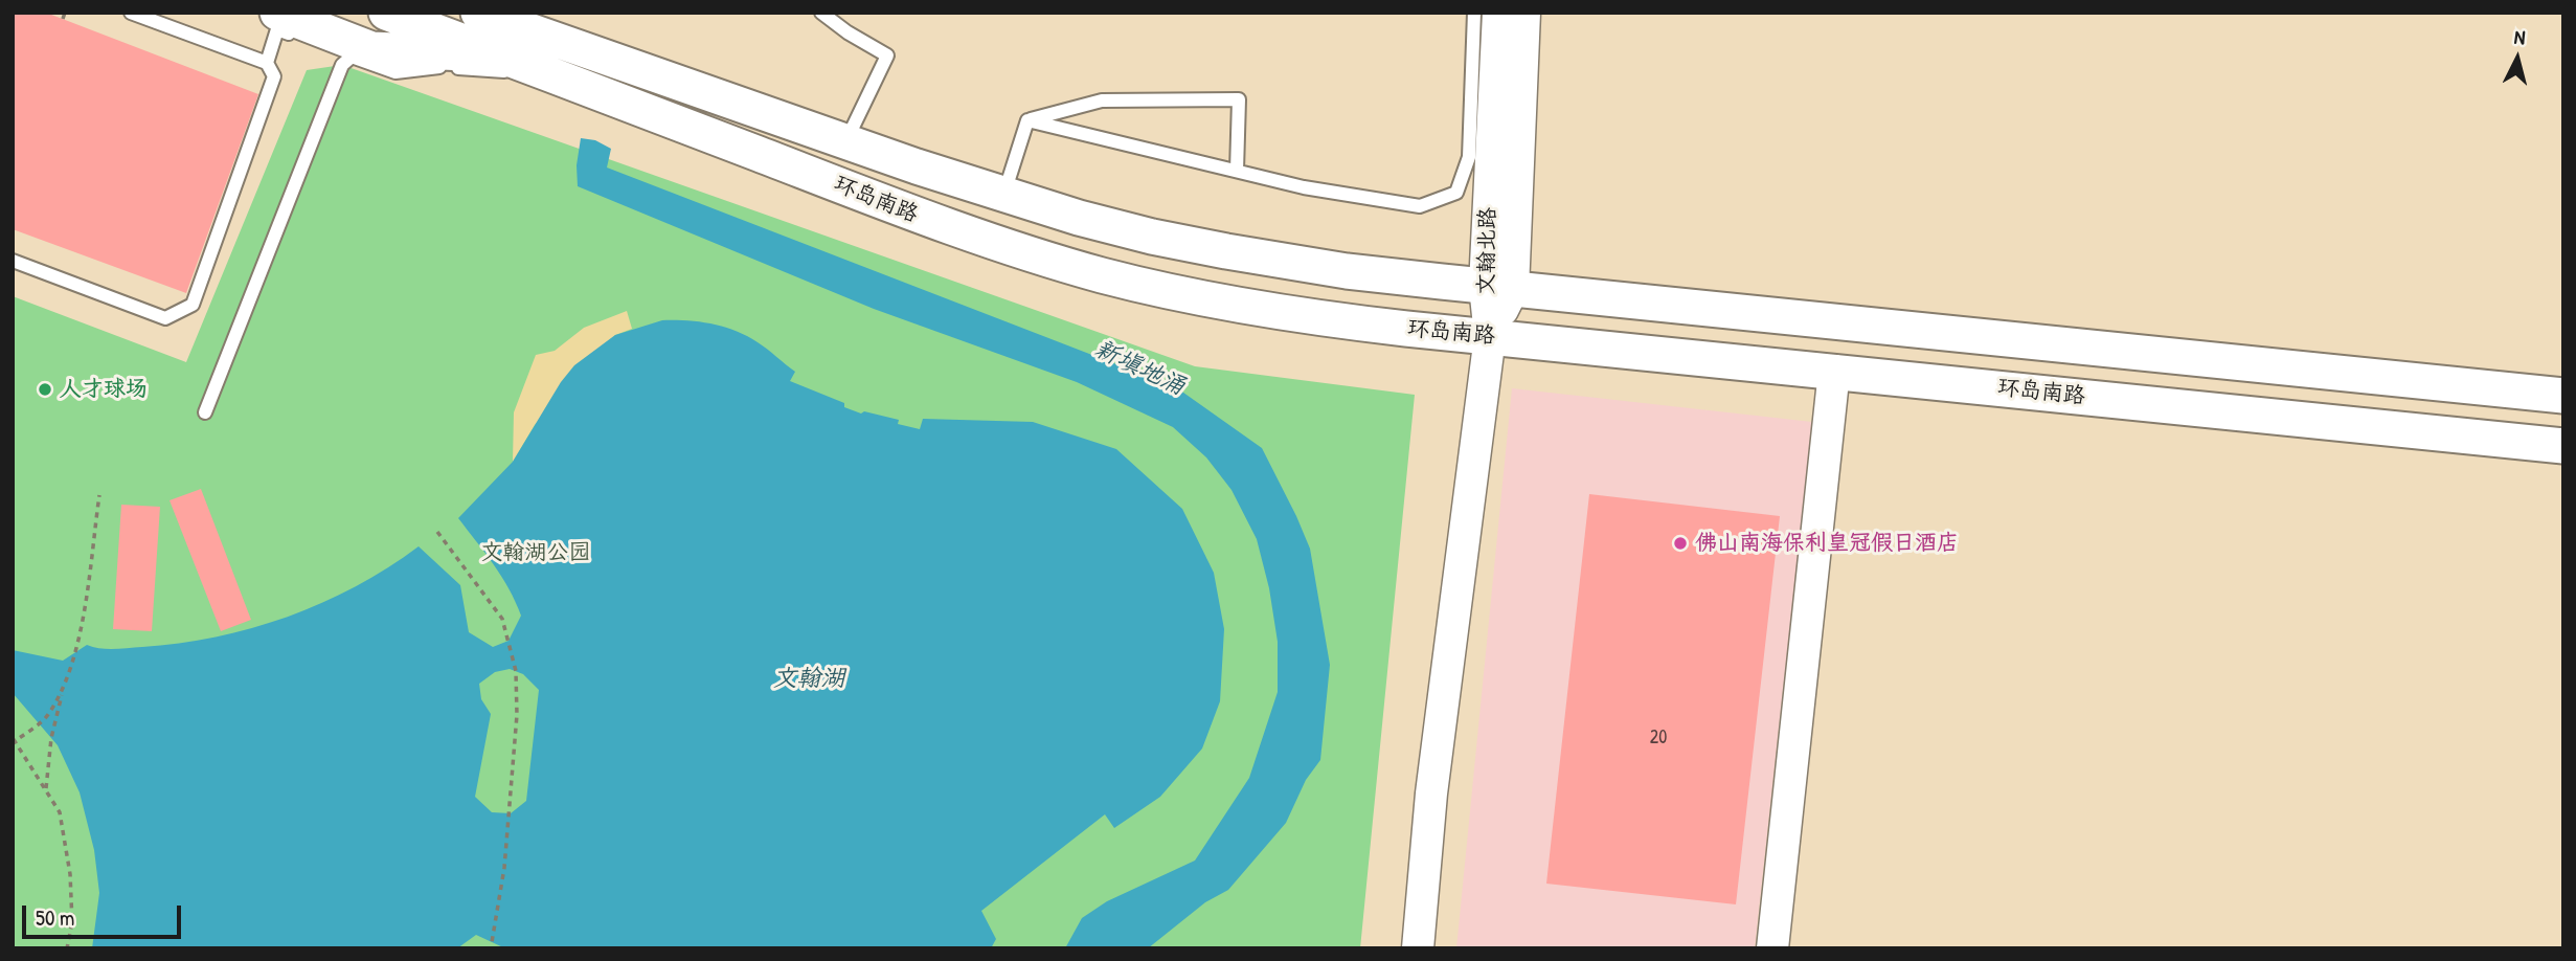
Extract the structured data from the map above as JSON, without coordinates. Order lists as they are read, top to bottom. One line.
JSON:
{"streets":{"main road":["环岛南路"],"street":["文翰北路"]},"crossings":[["环岛南路","文翰北路"]],"water":["新填地涌","文翰湖"],"parks":["文翰湖公园"],"places":["人才球场","佛山南海保利皇冠假日酒店"],"house_numbers":["20"],"scale_bar":"50 m","north":"top"}
